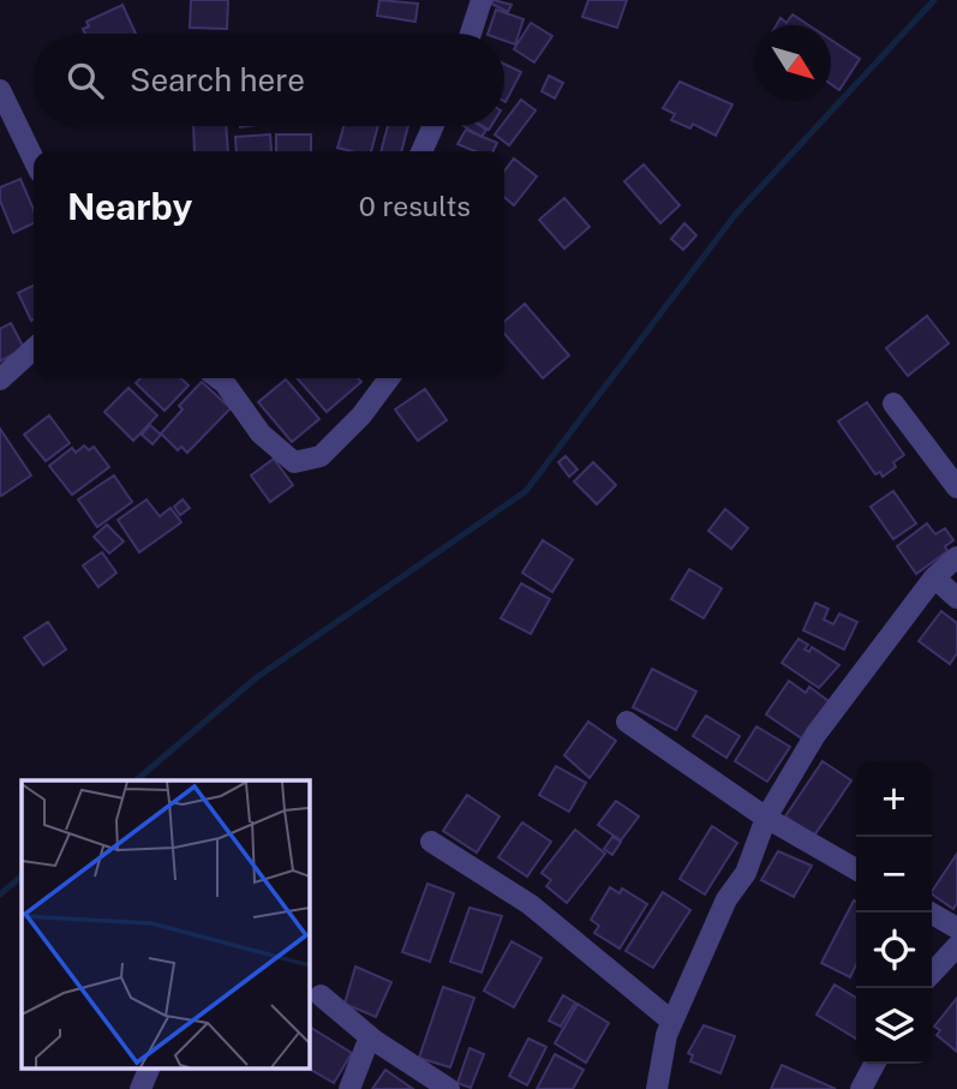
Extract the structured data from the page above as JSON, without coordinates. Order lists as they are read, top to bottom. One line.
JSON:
{"north":"bottom right","page":{"search":"Search here","heading":["Nearby","0 results"],"map_buttons":["+","−"]}}
